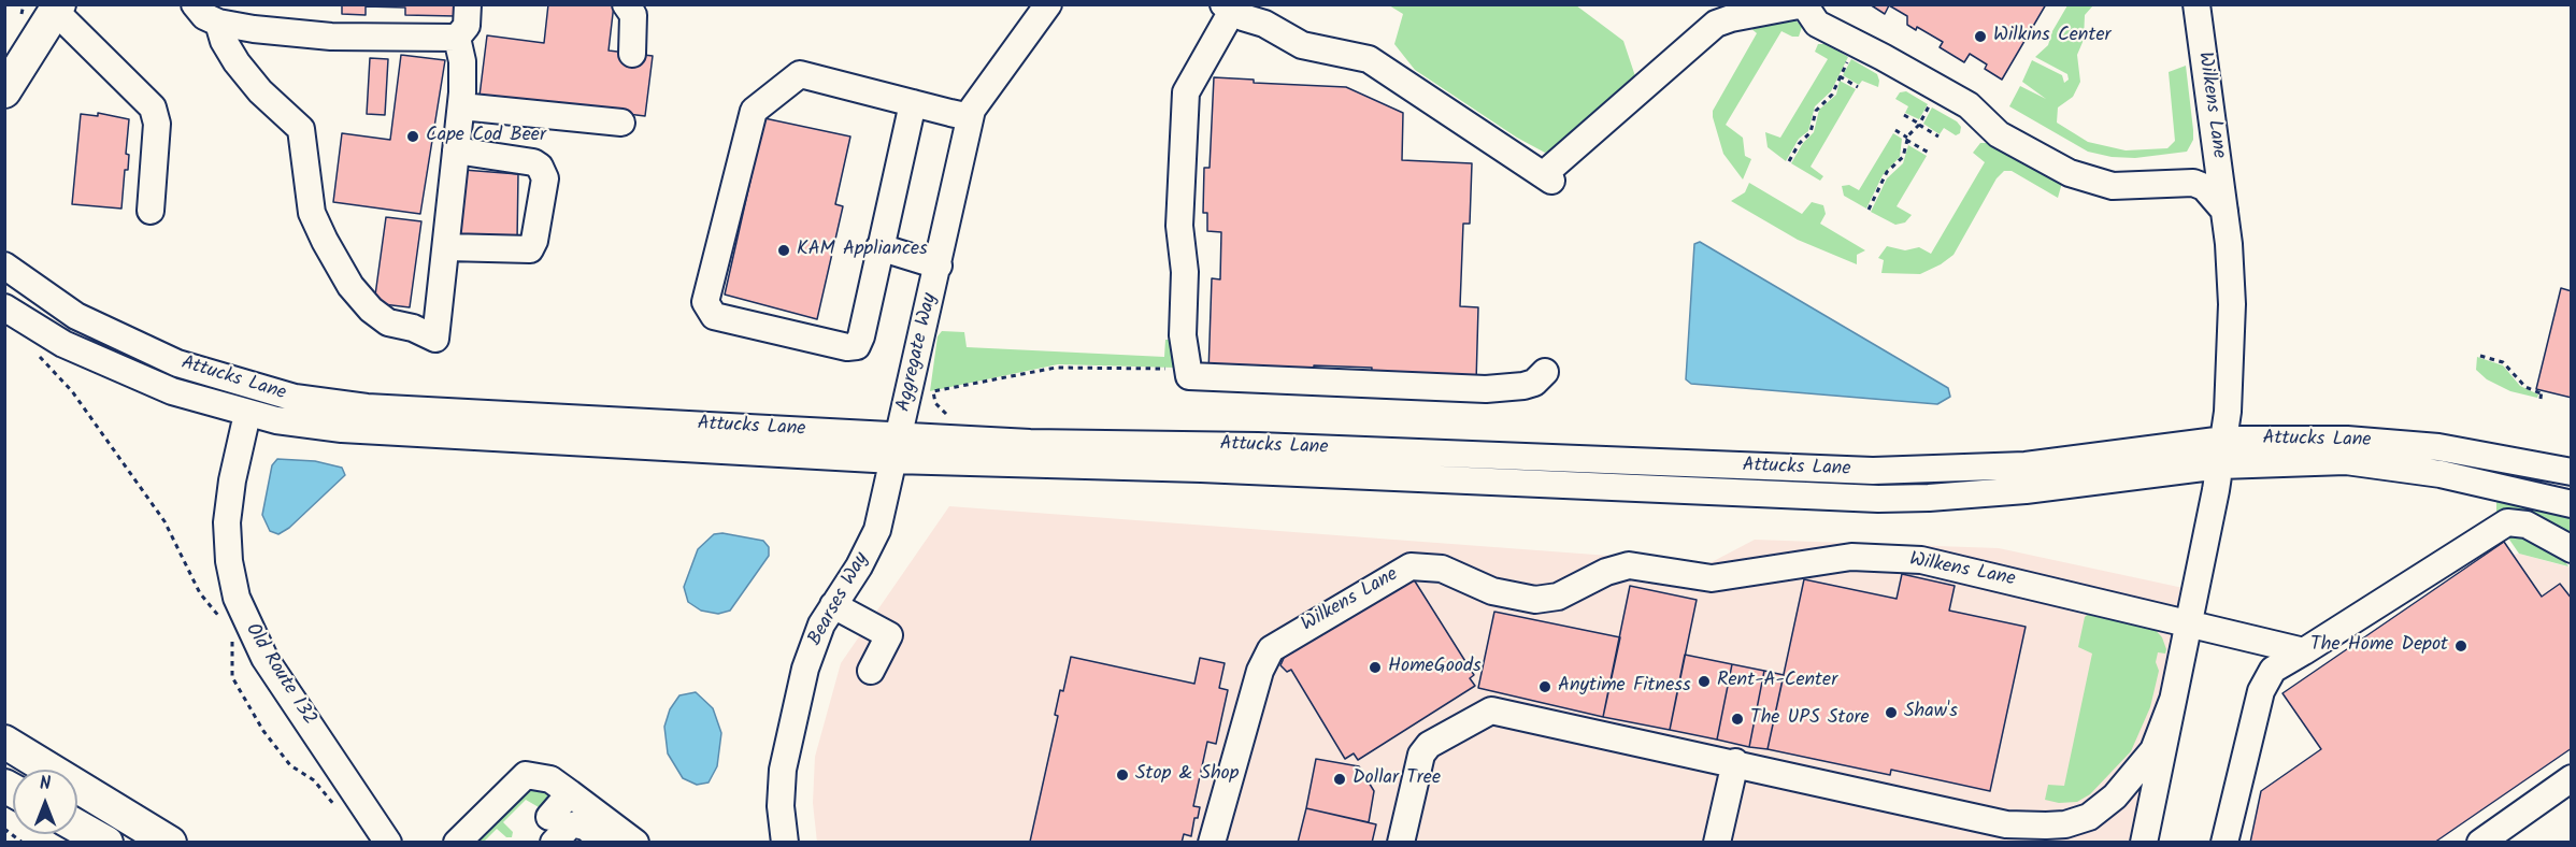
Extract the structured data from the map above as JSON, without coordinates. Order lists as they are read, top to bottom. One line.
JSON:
{"streets":{"street":["Wilkens Lane","Aggregate Way","Attucks Lane","Bearses Way","Old Route 132"]},"crossings":[["Wilkens Lane","Attucks Lane"],["Aggregate Way","Attucks Lane"],["Aggregate Way","Bearses Way"],["Attucks Lane","Bearses Way"],["Attucks Lane","Old Route 132"]],"places":["Wilkins Center","Cape Cod Beer","KAM Appliances","The Home Depot","HomeGoods","Rent-A-Center","Anytime Fitness","Shaw's","The UPS Store","Stop & Shop","Dollar Tree"],"north":"top"}
